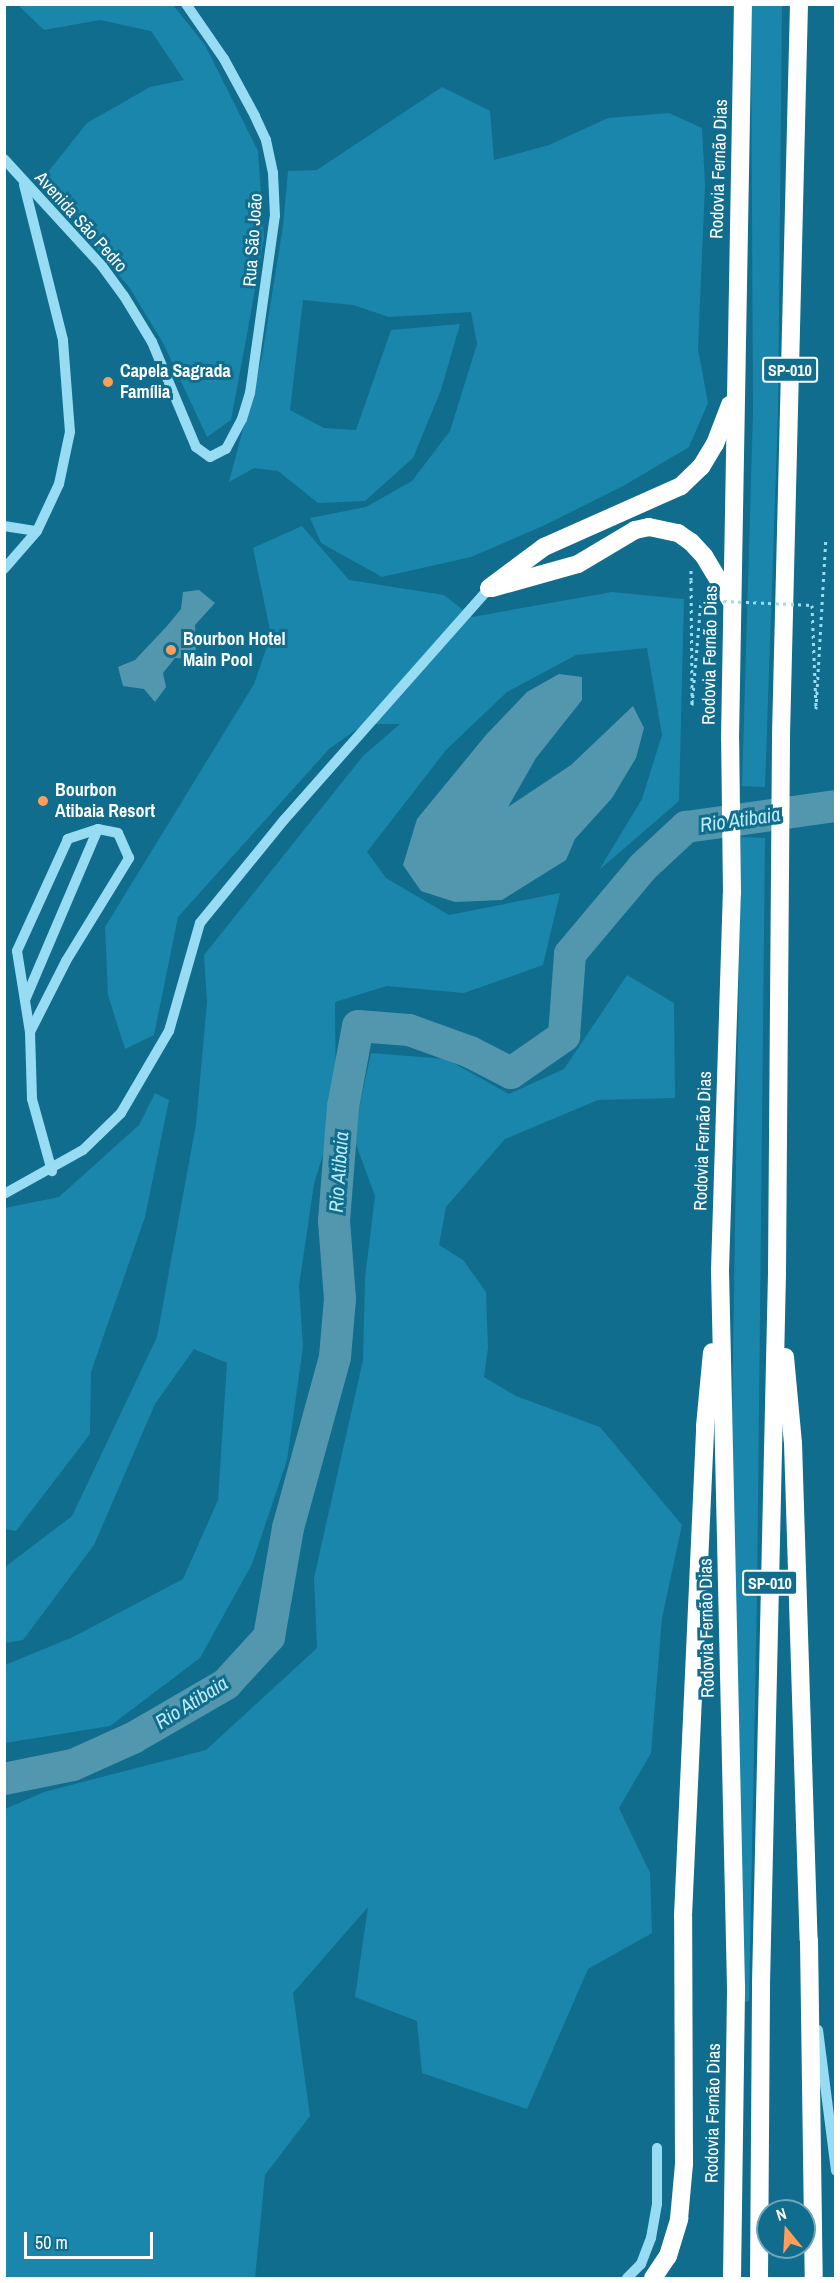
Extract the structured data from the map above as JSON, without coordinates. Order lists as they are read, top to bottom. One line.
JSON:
{"streets":{"highway":["Rodovia Fernão Dias","SP-010"],"street":["Avenida São Pedro","Rua São João"]},"crossings":[["Avenida São Pedro","Rua São João"]],"water":["Rio Atibaia"],"places":["Capela Sagrada Família","Bourbon Hotel Main Pool","Bourbon Atibaia Resort"],"scale_bar":"50 m","north":"top"}
